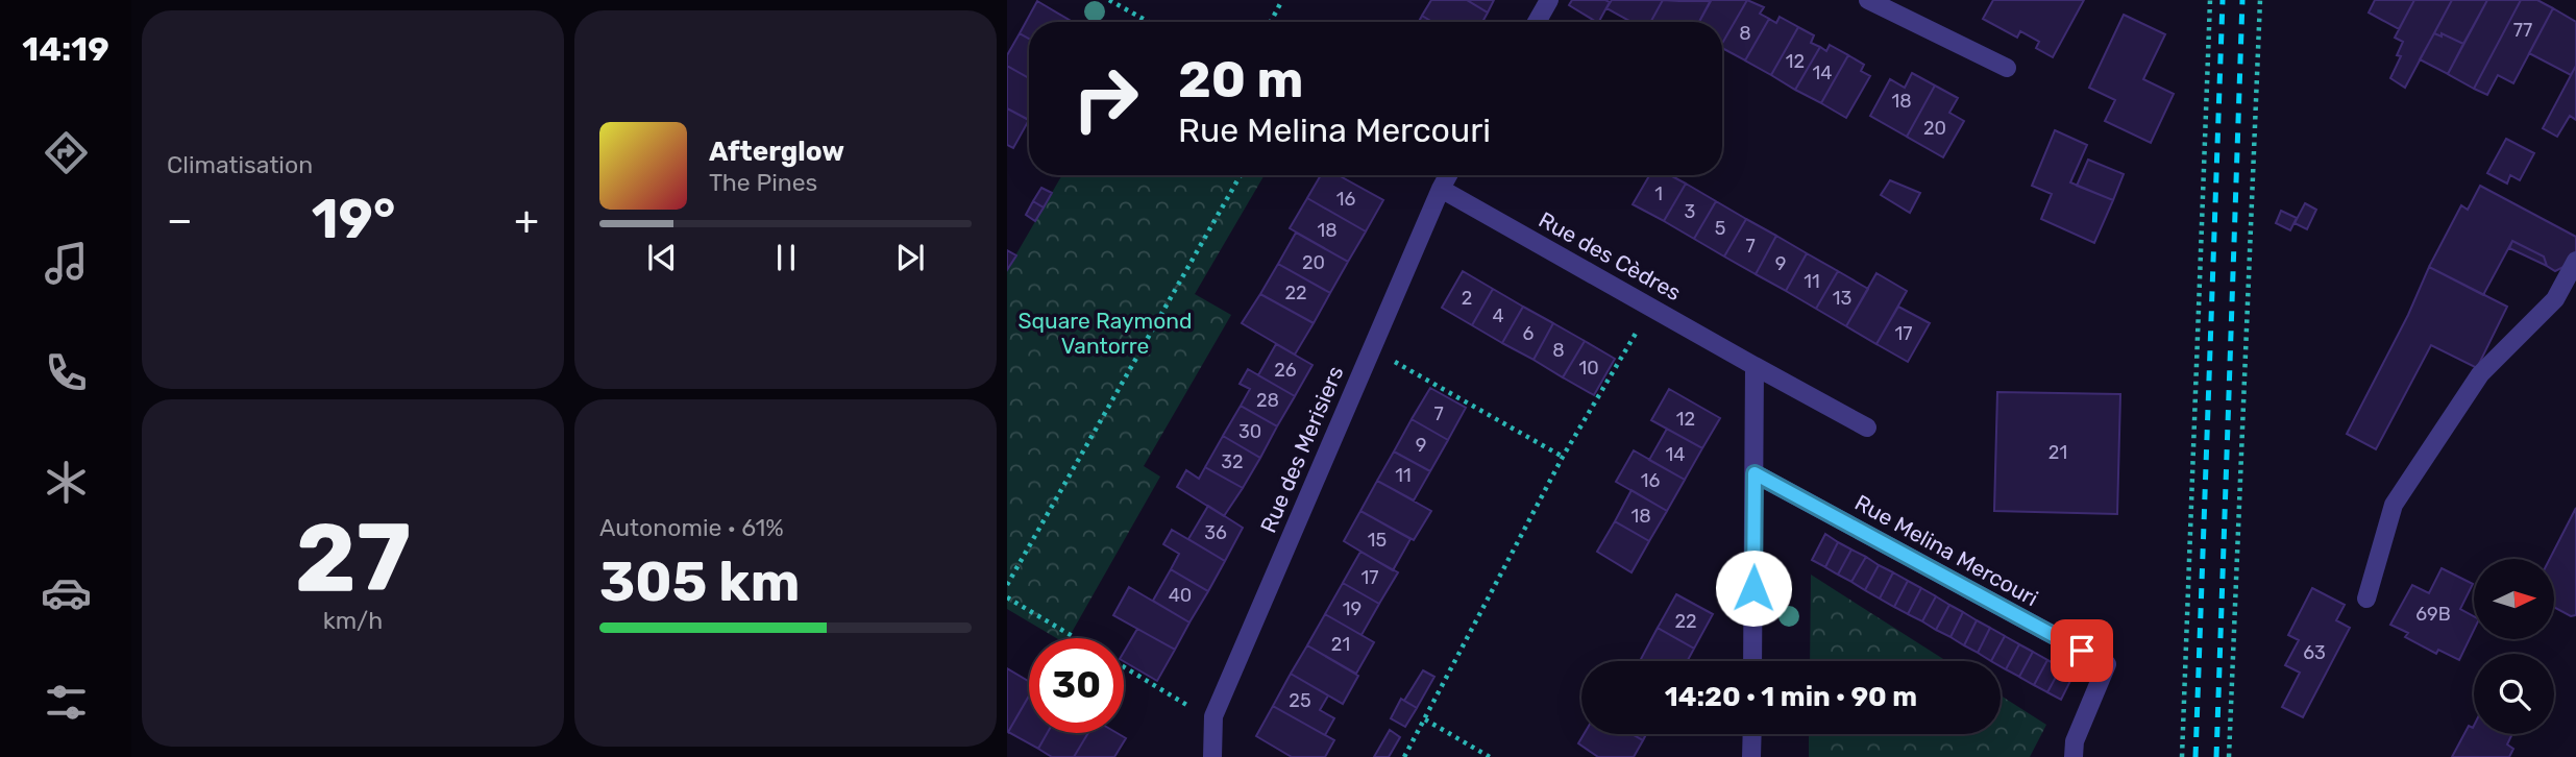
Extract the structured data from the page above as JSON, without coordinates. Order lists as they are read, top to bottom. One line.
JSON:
{"streets":{"street":["Rue des Cèdres","Rue des Merisiers","Rue Melina Mercouri"]},"crossings":[["Rue des Cèdres","Rue des Merisiers"]],"parks":["Square Raymond Vantorre"],"house_numbers":["77","8","12","14","18","20","1","16","3","5","18","7","20","9","11","22","2","13","4","6","17","8","10","26","28","7","12","30","9","21","14","32","11","16","18","36","15","17","40","19","69B","22","21","63","25"],"north":"right","page":{"tabs":"14:19","tile":["Climatisation",["27","km/h"],["Autonomie · 61%","305 km"]],"turn":["20 m","Rue Melina Mercouri"],"song":["Afterglow","The Pines"],"heat":["−","19°","+"],"limit":"30","trip":"14:20 · 1 min · 90 m"}}
